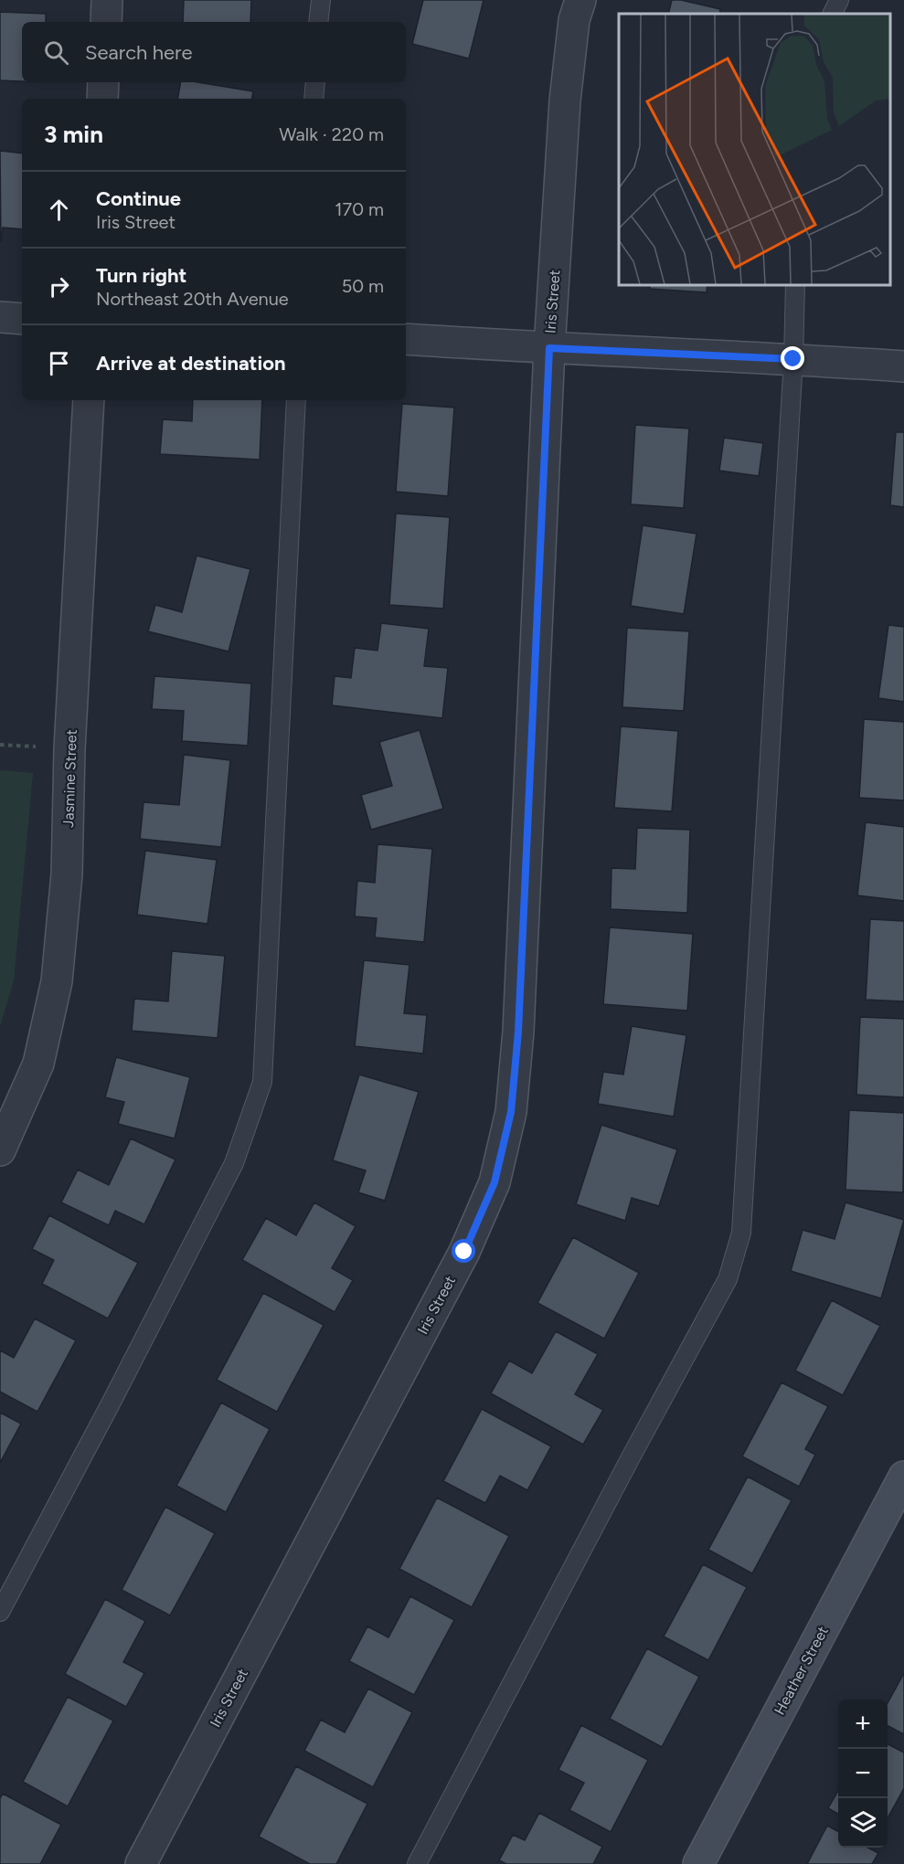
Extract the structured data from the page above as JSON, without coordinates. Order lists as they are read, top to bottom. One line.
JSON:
{"streets":{"street":["Iris Street","Jasmine Street","Heather Street"]},"page":{"search":"Search here","heading":["3 min","Walk · 220 m"],"list":[["Continue","Iris Street","170 m"],["Turn right","Northeast 20th Avenue","50 m"],"Arrive at destination"],"map_buttons":["+","−"]}}
